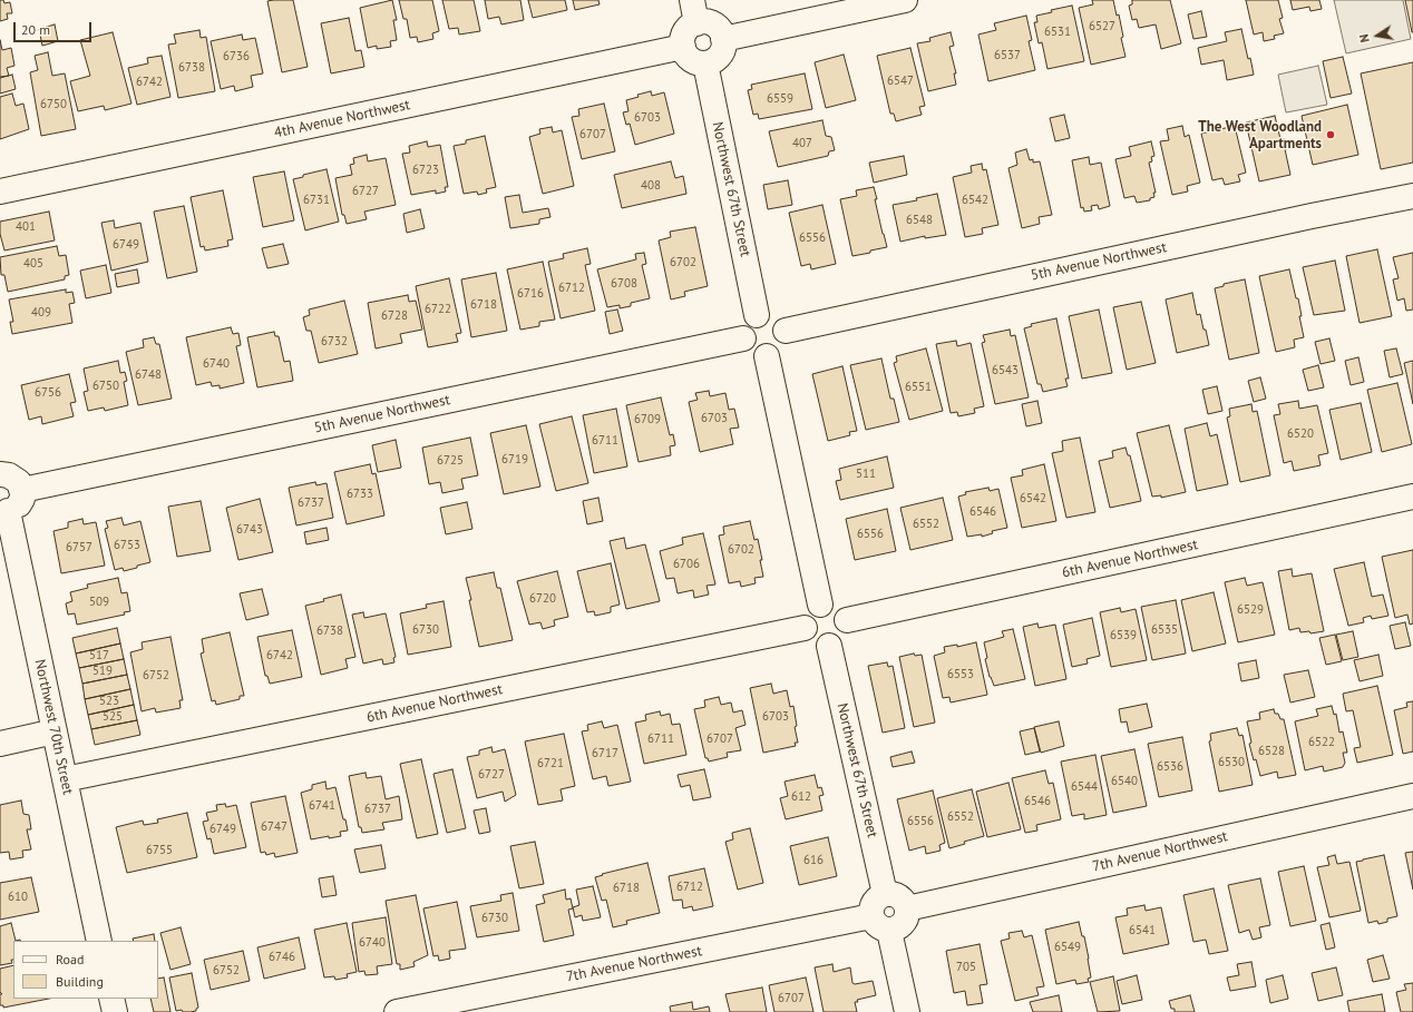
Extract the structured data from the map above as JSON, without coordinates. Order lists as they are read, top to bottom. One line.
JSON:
{"streets":{"street":["4th Avenue Northwest","Northwest 67th Street","5th Avenue Northwest","6th Avenue Northwest","Northwest 70th Street","7th Avenue Northwest"]},"crossings":[["Northwest 67th Street","5th Avenue Northwest"],["Northwest 67th Street","6th Avenue Northwest"],["Northwest 67th Street","7th Avenue Northwest"],["6th Avenue Northwest","Northwest 70th Street"]],"places":["The West Woodland Apartments"],"house_numbers":["6527","6531","6537","6736","6738","6547","6742","6559","6750","6703","6707","407","6723","408","6727","6731","6542","6548","401","6556","6749","6702","405","6708","6712","6716","6718","6722","409","6728","6732","6740","6543","6748","6750","6551","6756","6703","6709","6520","6711","6719","6725","511","6733","6542","6737","6546","6552","6743","6556","6753","6757","6702","6706","6720","509","6529","6730","6535","6738","6539","517","6742","519","6553","6752","523","525","6703","6711","6707","6522","6528","6717","6530","6721","6536","6727","6540","6544","612","6546","6741","6737","6552","6556","6747","6749","6755","616","6712","6718","610","6730","6541","6740","6549","6746","705","6752","6707"],"legend":["Road","Building"],"scale_bar":"20 m","north":"left"}
